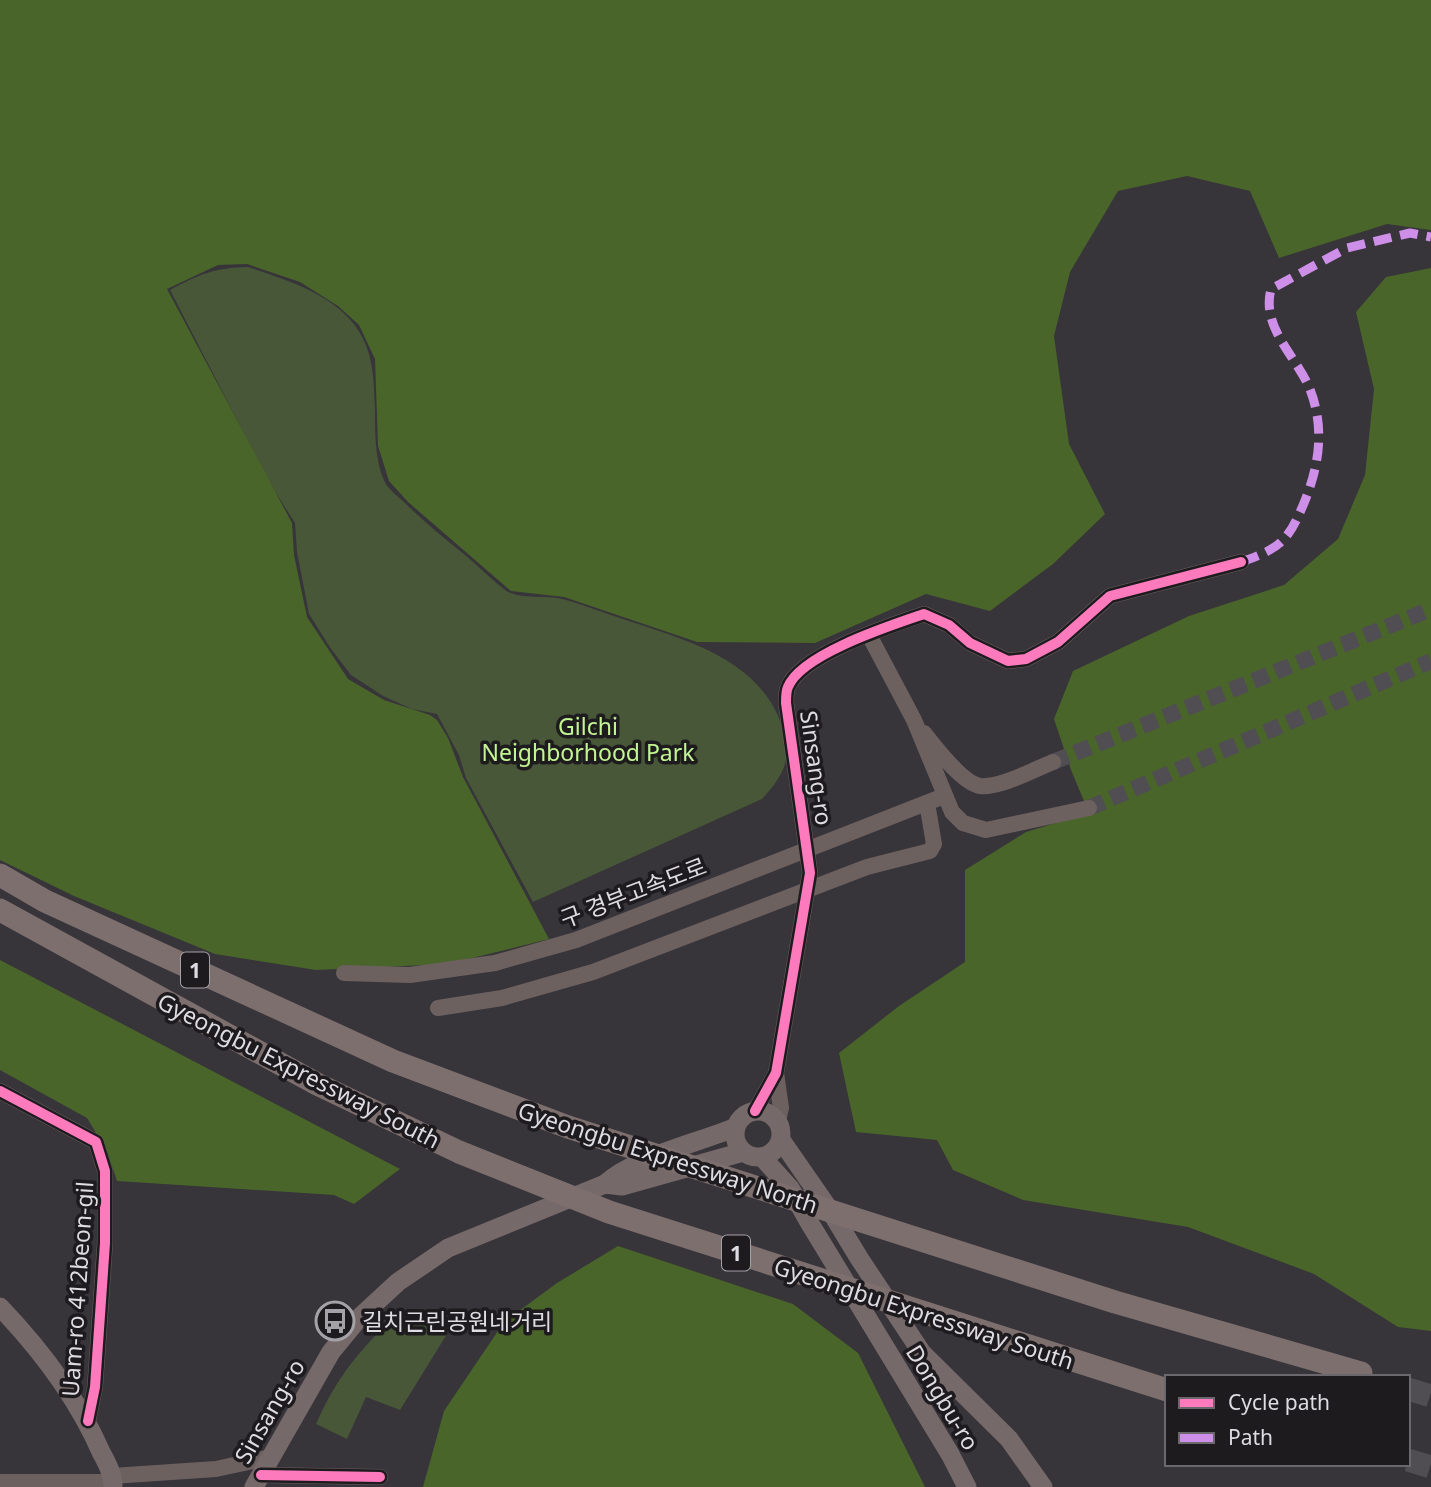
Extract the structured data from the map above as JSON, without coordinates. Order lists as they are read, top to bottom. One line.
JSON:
{"streets":{"highway":["1","Gyeongbu Expressway South","Gyeongbu Expressway North"],"main road":["Sinsang-ro","Dongbu-ro"],"street":["구 경부고속도로","Uam-ro 412beon-gil"]},"parks":["Gilchi Neighborhood Park"],"places":{"bus stop":["길치근린공원네거리"]},"legend":["Cycle path","Path"]}
